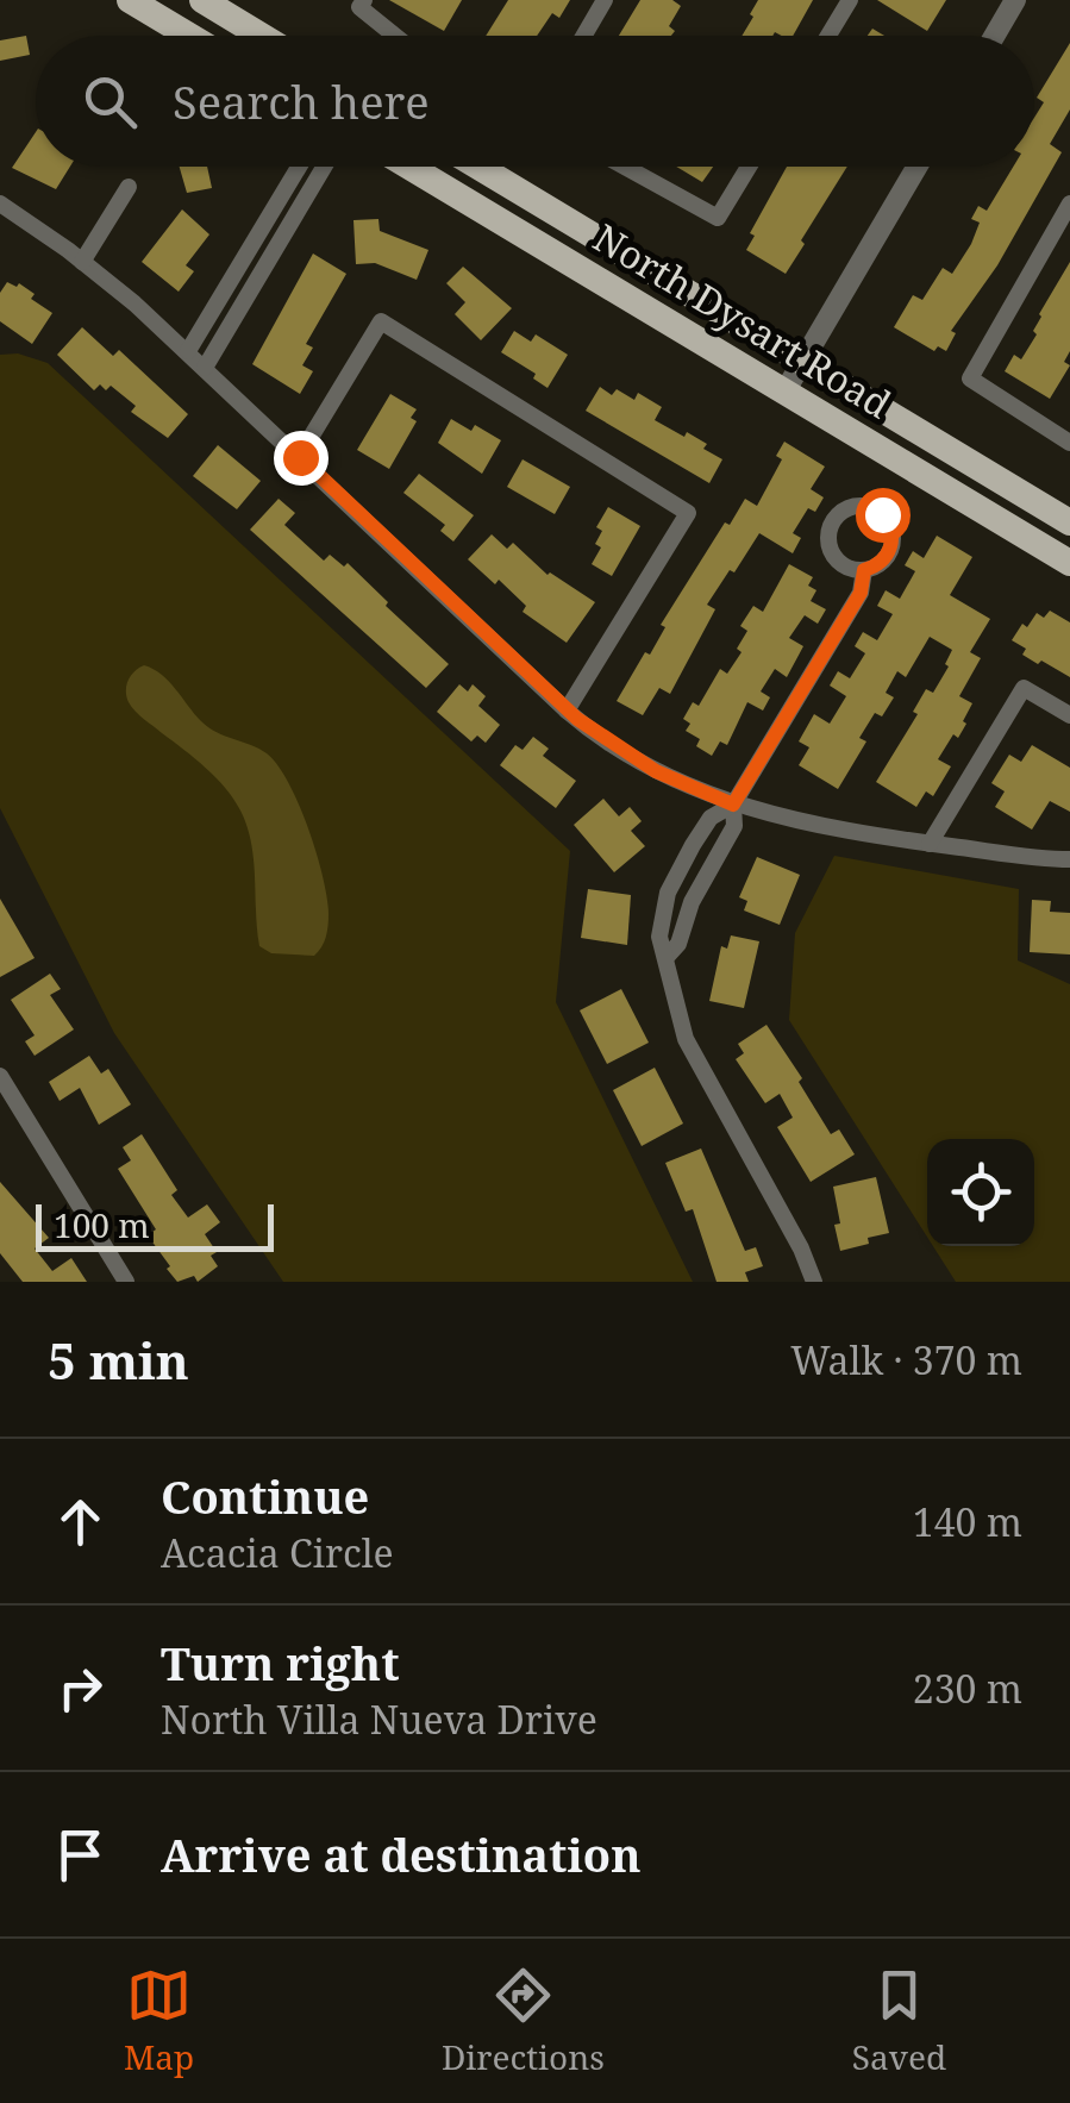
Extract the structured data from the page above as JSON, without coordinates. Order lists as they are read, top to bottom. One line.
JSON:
{"streets":{"main road":["North Dysart Road"]},"scale_bar":"100 m","page":{"search":"Search here","scale":"100 m","heading":["5 min","Walk · 370 m"],"list":[["Continue","Acacia Circle","140 m"],["Turn right","North Villa Nueva Drive","230 m"],"Arrive at destination"],"nav":["Map","Directions","Saved"]}}
